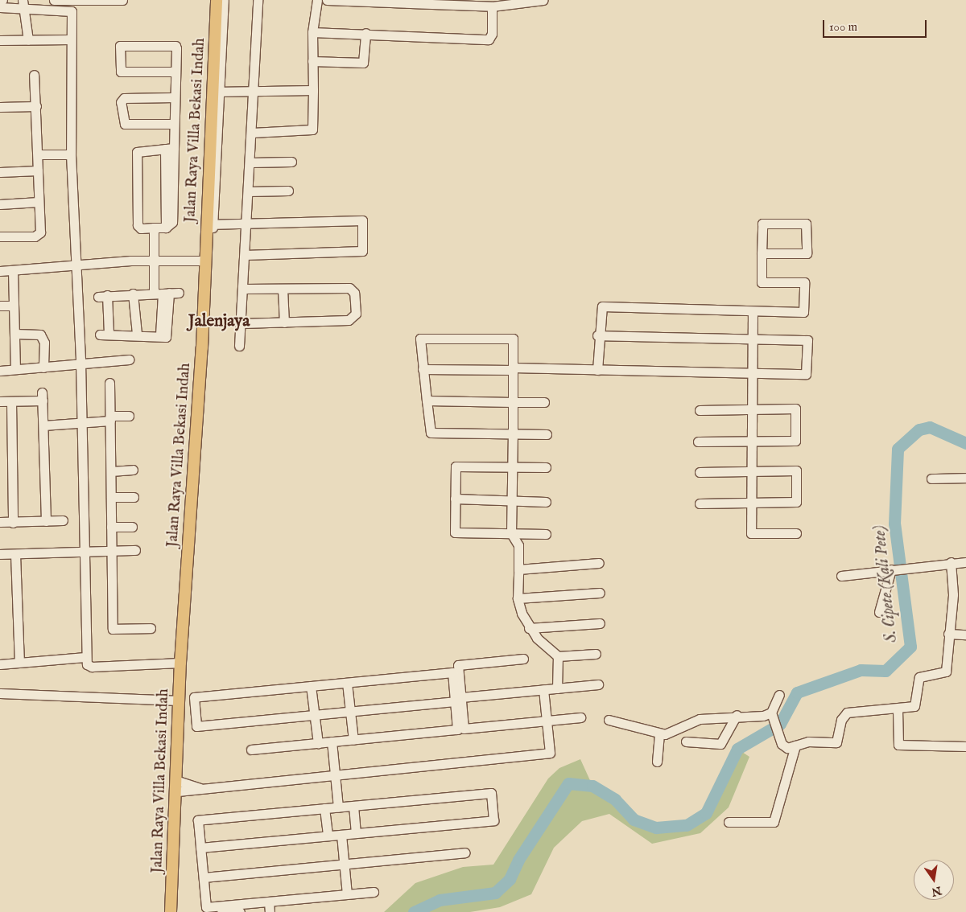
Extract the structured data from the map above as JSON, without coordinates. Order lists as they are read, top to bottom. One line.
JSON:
{"streets":{"main road":["Jalan Raya Villa Bekasi Indah"]},"districts":["Jalenjaya"],"water":["S. Cipete (Kali Pete)"],"scale_bar":"100 m","north":"bottom"}
